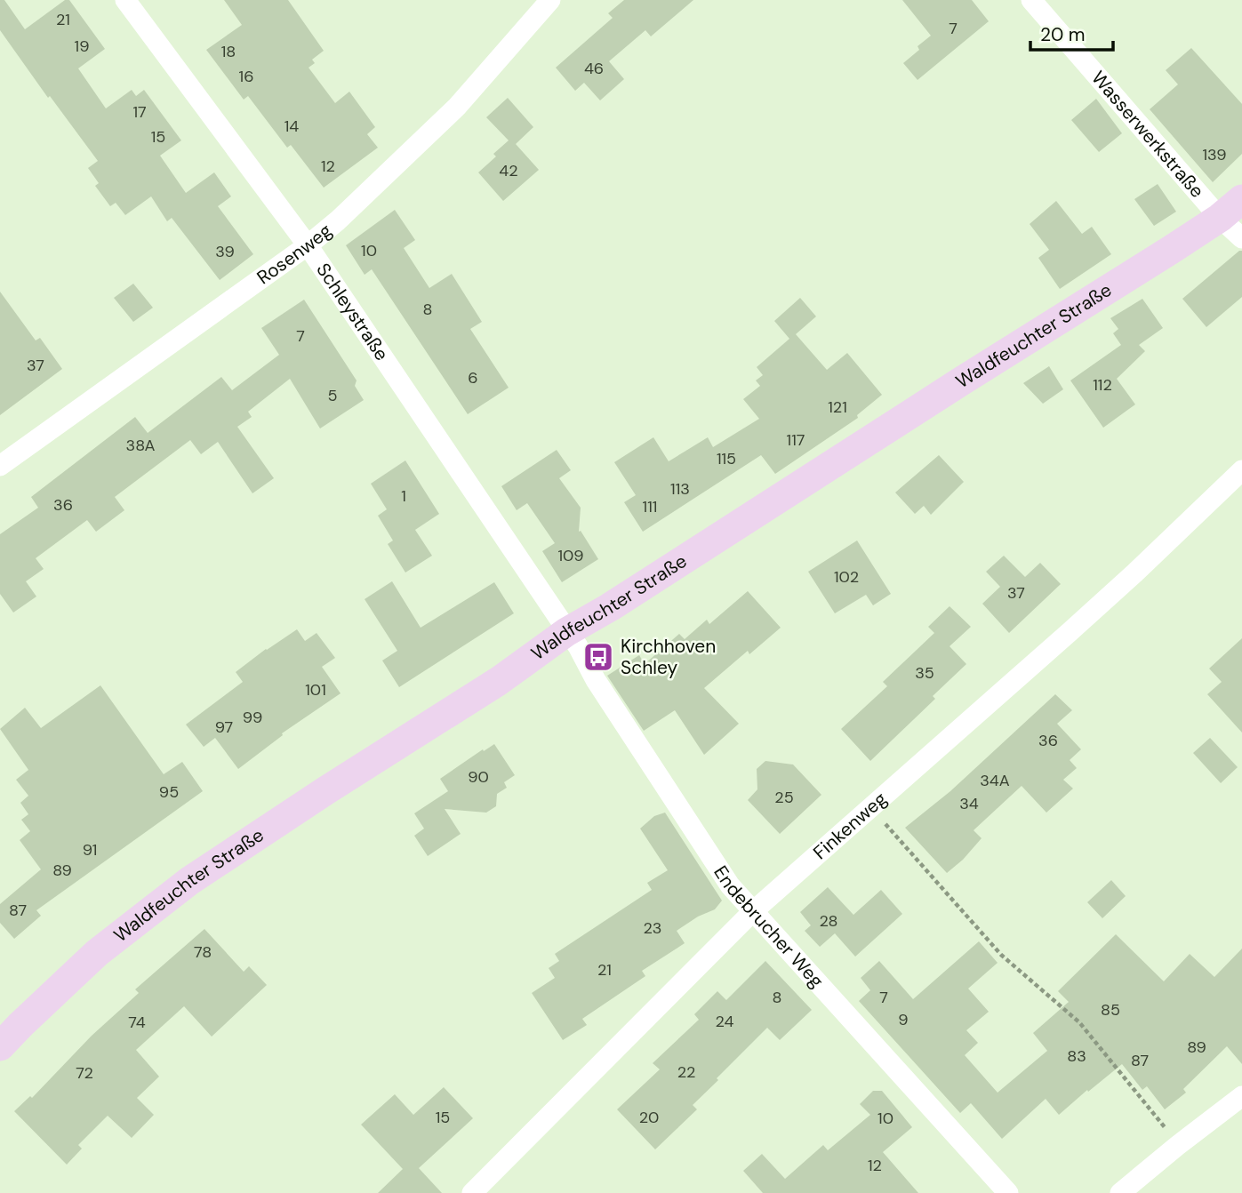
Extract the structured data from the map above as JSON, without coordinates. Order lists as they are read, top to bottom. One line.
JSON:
{"streets":{"street":["Wasserwerkstraße","Rosenweg","Schleystraße","Waldfeuchter Straße","Finkenweg","Endebrucher Weg"]},"crossings":[["Wasserwerkstraße","Waldfeuchter Straße"],["Rosenweg","Schleystraße"],["Schleystraße","Waldfeuchter Straße"],["Schleystraße","Endebrucher Weg"],["Waldfeuchter Straße","Endebrucher Weg"],["Finkenweg","Endebrucher Weg"]],"places":{"bus stop":["Kirchhoven Schley"]},"house_numbers":["21","7","19","18","46","16","17","14","15","139","12","42","10","39","8","7","37","6","112","5","121","117","38A","115","113","1","36","111","109","102","37","35","101","99","97","36","90","34A","95","25","34","91","89","87","28","23","78","21","8","7","85","9","24","74","89","83","87","22","72","15","20","10","12"],"scale_bar":"20 m"}
